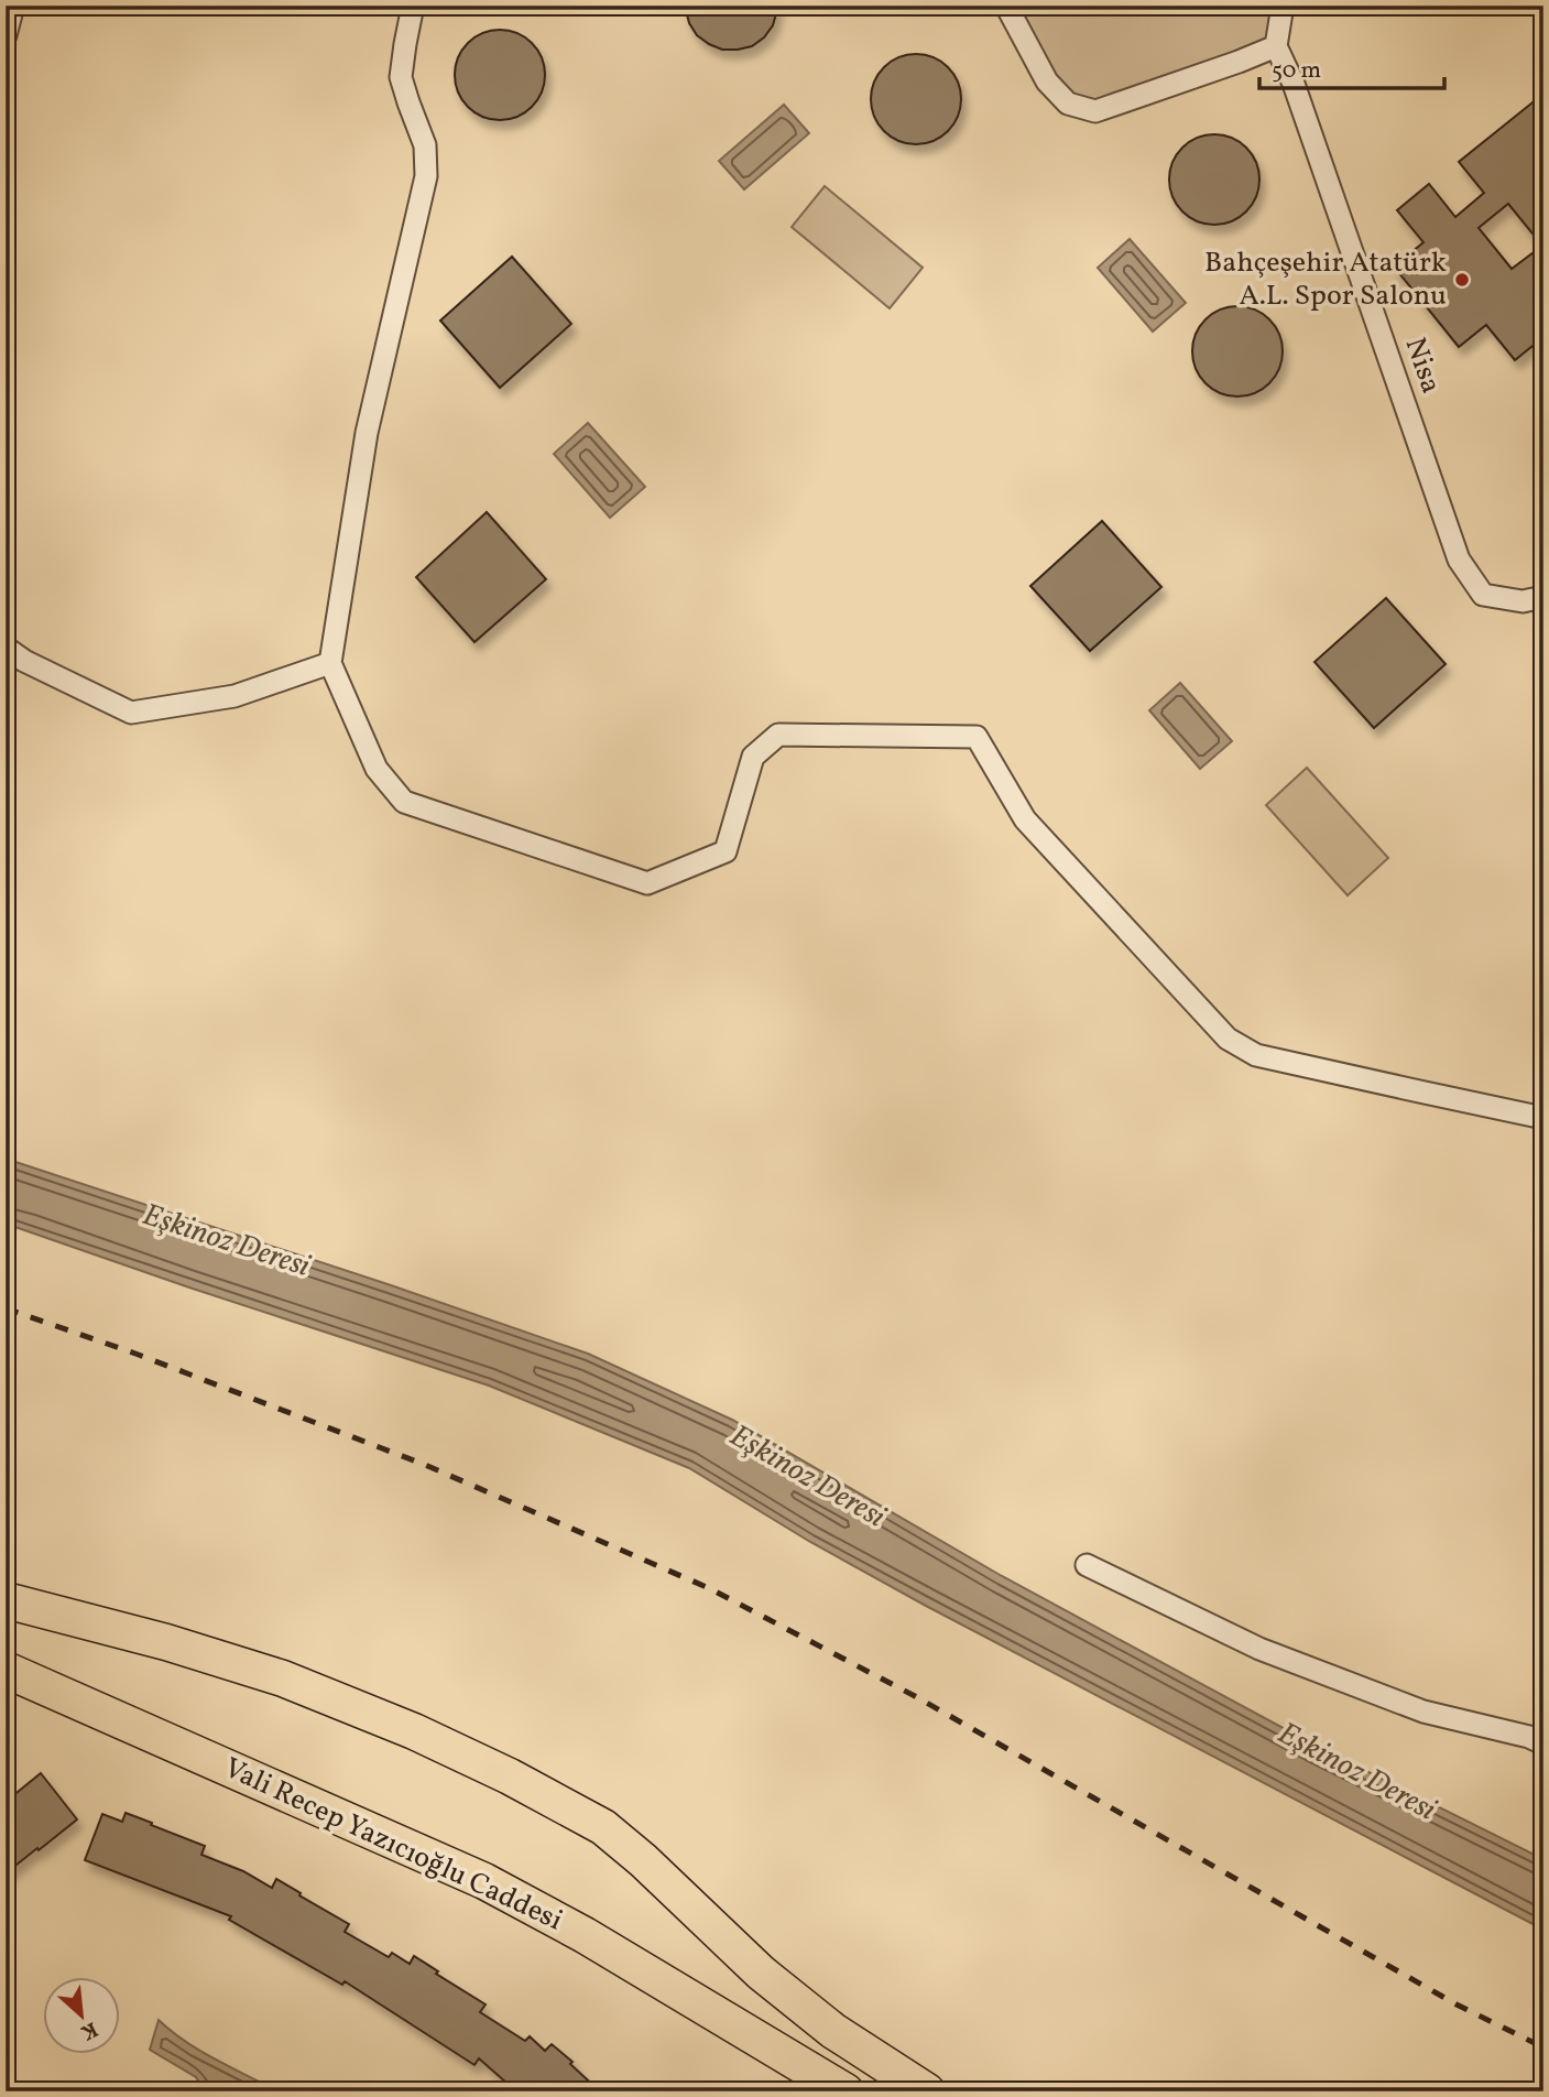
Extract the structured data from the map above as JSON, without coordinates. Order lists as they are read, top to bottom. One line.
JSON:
{"streets":{"main road":["Vali Recep Yazıcıoğlu Caddesi"],"street":["Nisa"]},"water":["Eşkinoz Deresi"],"places":["Bahçeşehir Atatürk A.L. Spor Salonu"],"scale_bar":"50 m","north":"bottom right"}
